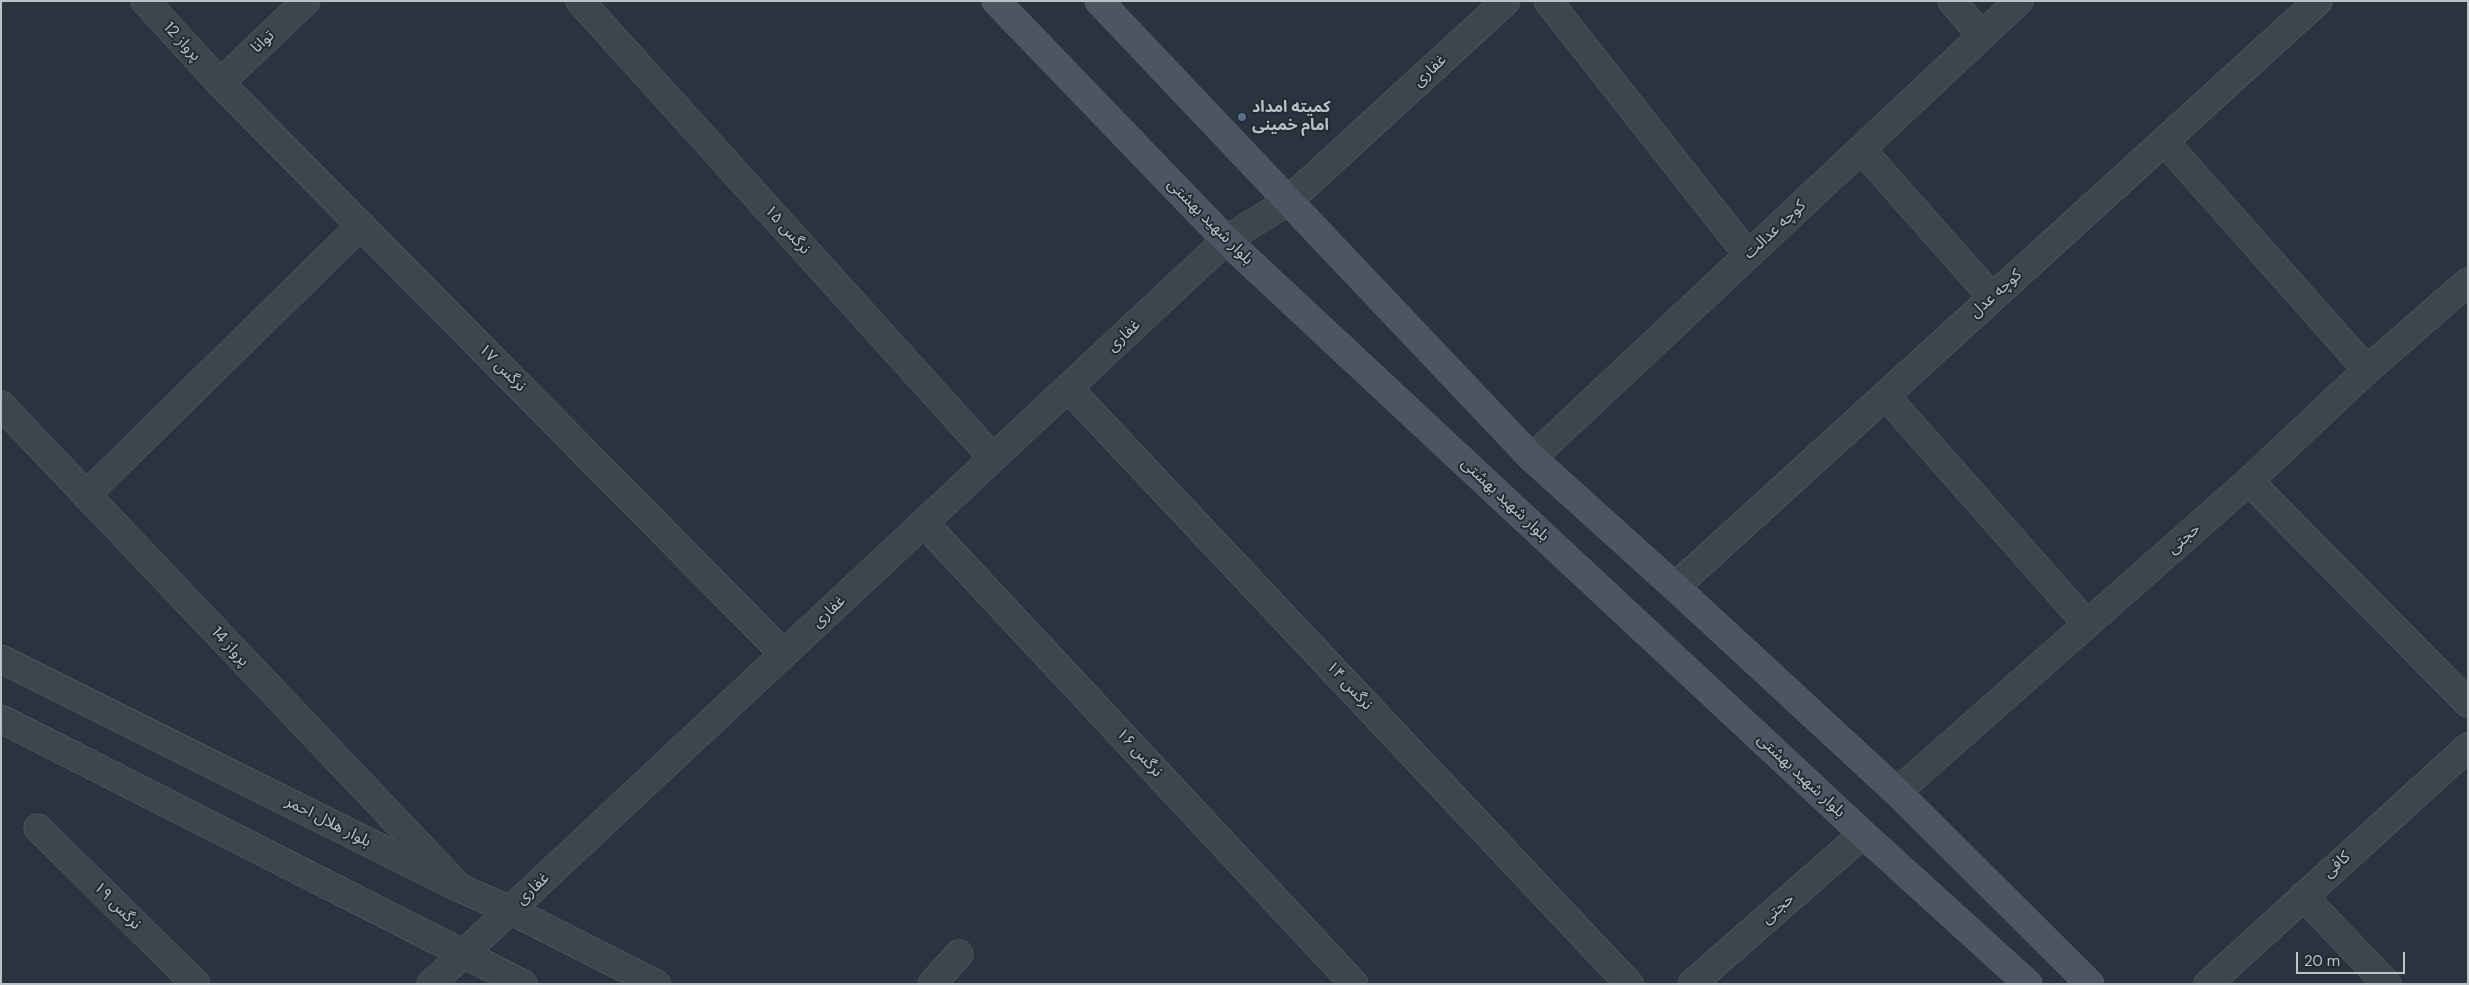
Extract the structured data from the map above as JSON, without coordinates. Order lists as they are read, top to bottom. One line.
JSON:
{"streets":{"main road":["بلوار شهید بهشتی"],"street":["پرواز 12","توانا","غفاری","نرگس ۱۵","کوچه عدالت","کوچه عدل","نرگس ۱۷","حجتی","پرواز 14","نرگس ۱۴","نرگس ۱۶","بلوار هلال احمر","کافی","نرگس ۱۹"]},"crossings":[["پرواز 12","توانا"],["پرواز 12","نرگس ۱۷"],["توانا","نرگس ۱۷"],["غفاری","بلوار شهید بهشتی"],["غفاری","نرگس ۱۵"],["غفاری","نرگس ۱۷"],["غفاری","نرگس ۱۴"],["غفاری","نرگس ۱۶"],["غفاری","بلوار هلال احمر"],["بلوار شهید بهشتی","حجتی"],["پرواز 14","بلوار هلال احمر"]],"places":["کمیته امداد امام خمینی"],"scale_bar":"20 m"}
